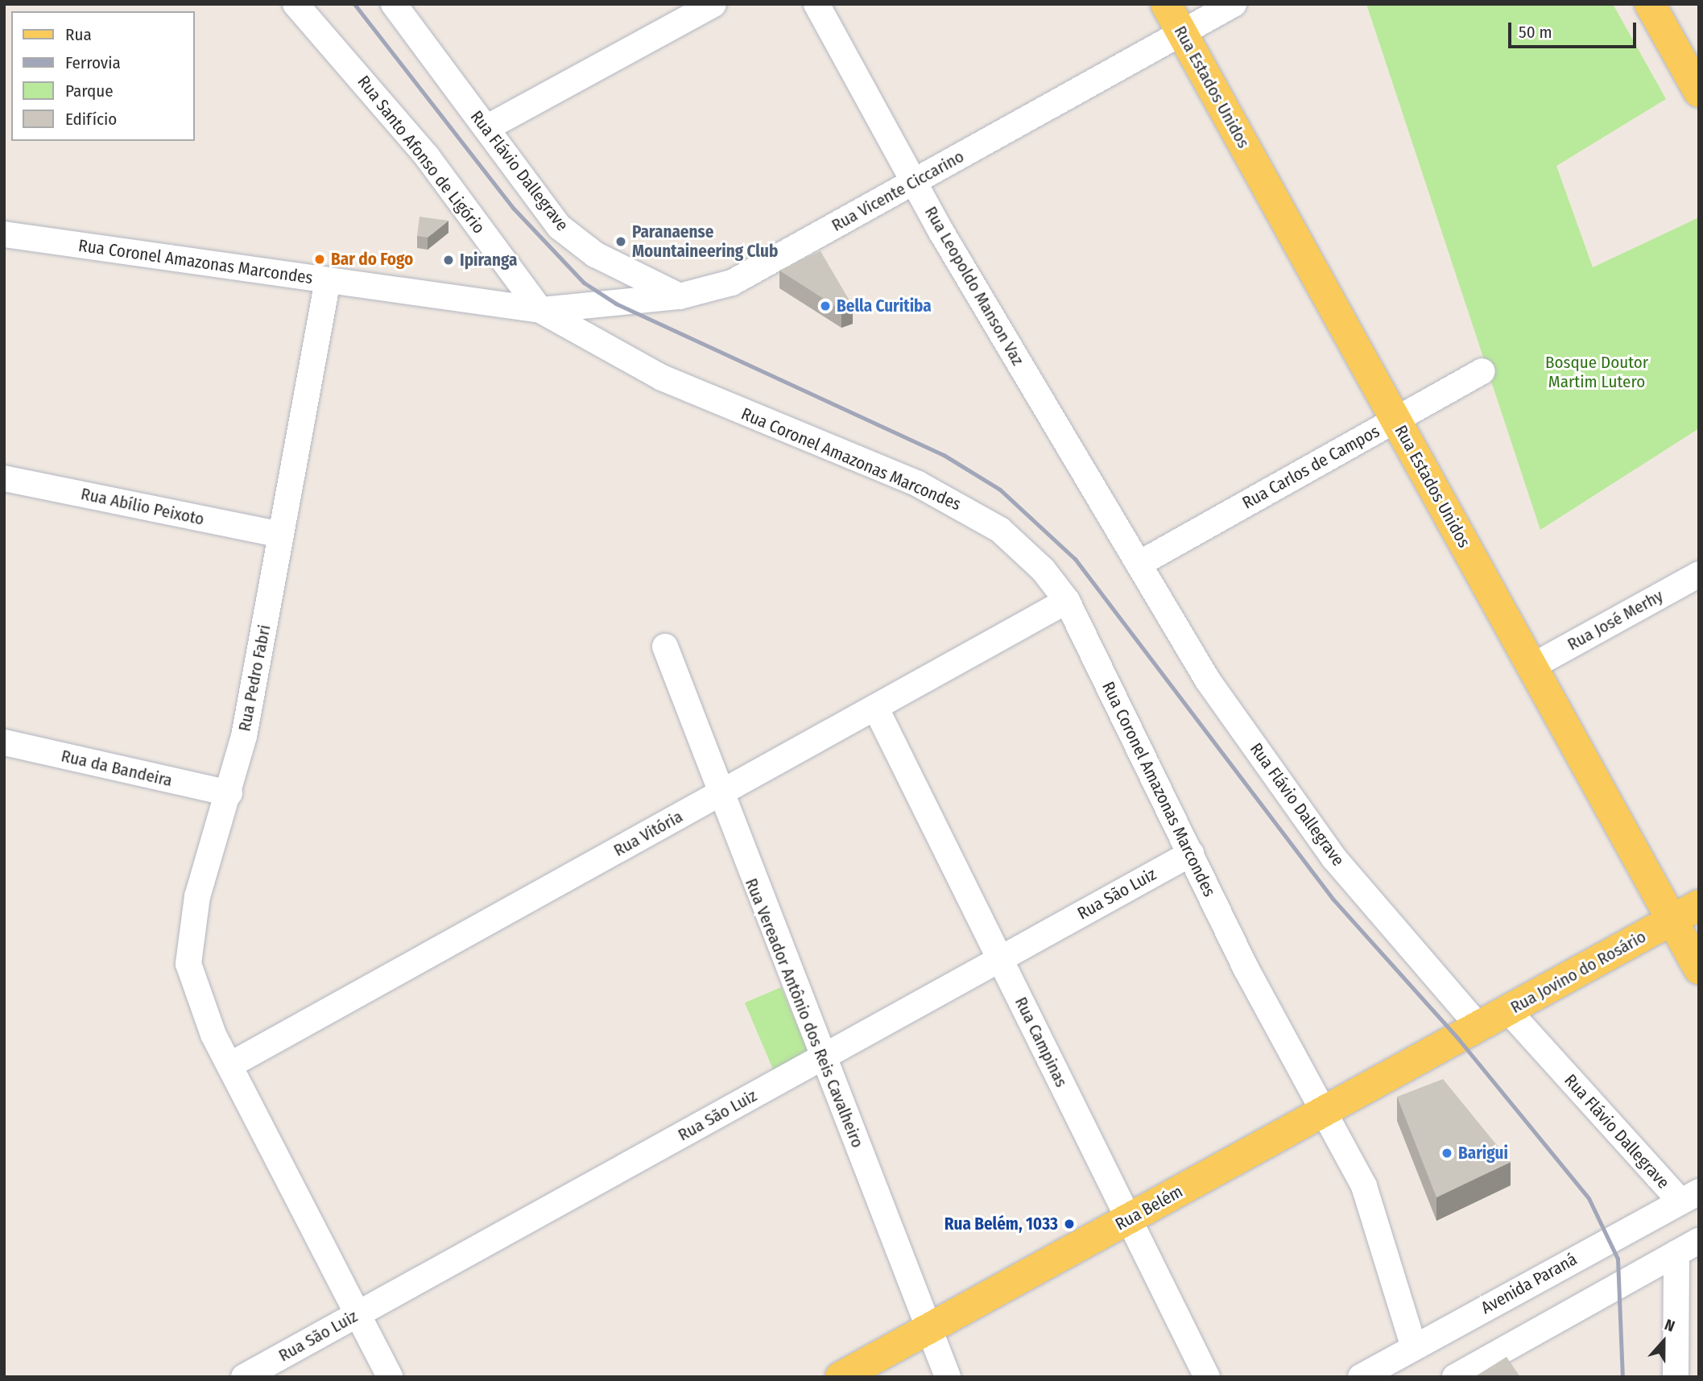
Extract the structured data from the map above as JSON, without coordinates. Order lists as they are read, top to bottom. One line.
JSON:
{"streets":{"main road":["Rua Estados Unidos","Rua Jovino do Rosário","Rua Belém"],"street":["Rua Santo Afonso de Ligório","Rua Flávio Dallegrave","Rua Vicente Ciccarino","Rua Coronel Amazonas Marcondes","Rua Leopoldo Manson Vaz","Rua Carlos de Campos","Rua Abílio Peixoto","Rua José Merhy","Rua Pedro Fabri","Rua da Bandeira","Rua Vitória","Rua São Luiz","Rua Vereador Antônio dos Reis Cavalheiro","Rua Campinas","Avenida Paraná"]},"crossings":[["Rua Estados Unidos","Rua Vicente Ciccarino"],["Rua Estados Unidos","Rua Carlos de Campos"],["Rua Estados Unidos","Rua José Merhy"],["Rua Estados Unidos","Rua Jovino do Rosário"],["Rua Santo Afonso de Ligório","Rua Vicente Ciccarino"],["Rua Santo Afonso de Ligório","Rua Coronel Amazonas Marcondes"],["Rua Flávio Dallegrave","Rua Vicente Ciccarino"],["Rua Flávio Dallegrave","Rua Leopoldo Manson Vaz"],["Rua Flávio Dallegrave","Rua Carlos de Campos"],["Rua Flávio Dallegrave","Rua Jovino do Rosário"],["Rua Flávio Dallegrave","Rua Belém"],["Rua Flávio Dallegrave","Avenida Paraná"],["Rua Vicente Ciccarino","Rua Coronel Amazonas Marcondes"],["Rua Vicente Ciccarino","Rua Leopoldo Manson Vaz"],["Rua Coronel Amazonas Marcondes","Rua Pedro Fabri"],["Rua Coronel Amazonas Marcondes","Rua Vitória"],["Rua Coronel Amazonas Marcondes","Rua São Luiz"],["Rua Coronel Amazonas Marcondes","Rua Belém"],["Rua Coronel Amazonas Marcondes","Avenida Paraná"],["Rua Leopoldo Manson Vaz","Rua Carlos de Campos"],["Rua Abílio Peixoto","Rua Pedro Fabri"],["Rua Pedro Fabri","Rua da Bandeira"],["Rua Pedro Fabri","Rua Vitória"],["Rua Pedro Fabri","Rua São Luiz"],["Rua Vitória","Rua Vereador Antônio dos Reis Cavalheiro"],["Rua Vitória","Rua Campinas"],["Rua São Luiz","Rua Vereador Antônio dos Reis Cavalheiro"],["Rua São Luiz","Rua Campinas"],["Rua Jovino do Rosário","Rua Belém"],["Rua Vereador Antônio dos Reis Cavalheiro","Rua Belém"],["Rua Campinas","Rua Belém"]],"parks":["Bosque Doutor Martim Lutero"],"places":["Paranaense Mountaineering Club","Bar do Fogo","Ipiranga","Bella Curitiba","Barigui","Rua Belém, 1033"],"legend":["Rua","Ferrovia","Parque","Edifício"],"scale_bar":"50 m","north":"top"}
